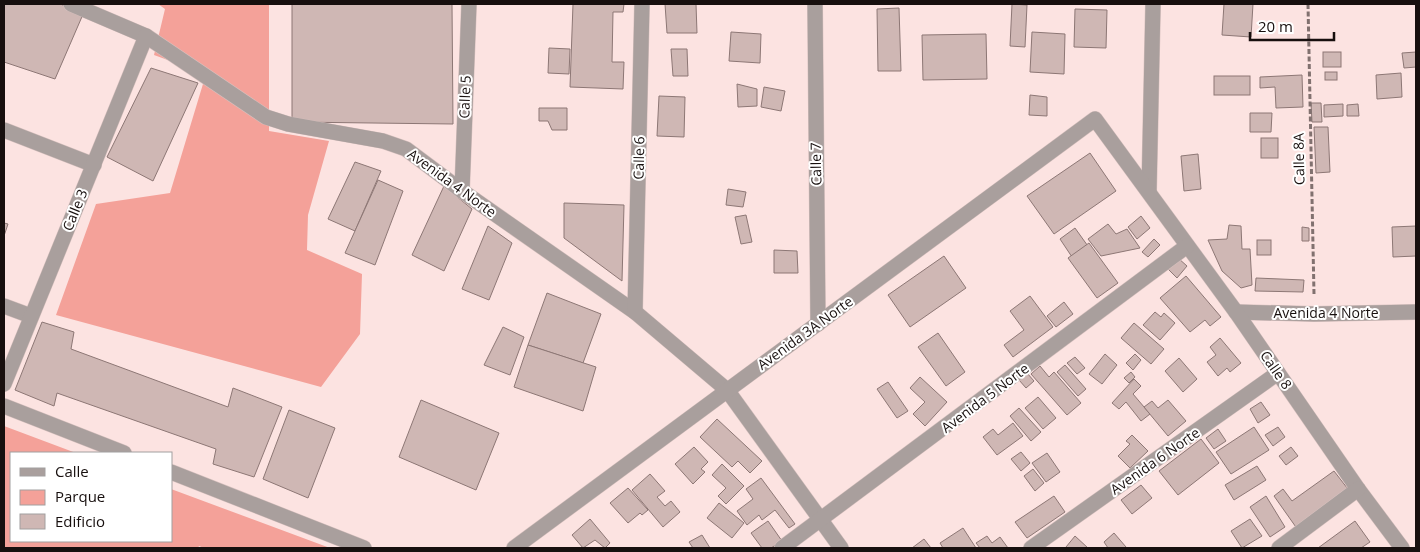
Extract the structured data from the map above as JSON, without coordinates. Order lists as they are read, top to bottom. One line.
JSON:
{"streets":{"street":["Calle 5","Calle 6","Calle 7","Avenida 4 Norte","Calle 3","Avenida 3A Norte","Calle 8","Avenida 5 Norte","Avenida 6 Norte"],"path":["Calle 8A"]},"crossings":[["Calle 5","Avenida 4 Norte"],["Calle 6","Avenida 4 Norte"],["Calle 8A","Avenida 4 Norte"],["Calle 7","Avenida 3A Norte"],["Avenida 4 Norte","Calle 3"],["Avenida 4 Norte","Avenida 3A Norte"],["Avenida 4 Norte","Calle 8"],["Avenida 3A Norte","Calle 8"],["Calle 8","Avenida 5 Norte"],["Calle 8","Avenida 6 Norte"]],"legend":["Calle","Parque","Edificio"],"scale_bar":"20 m"}
